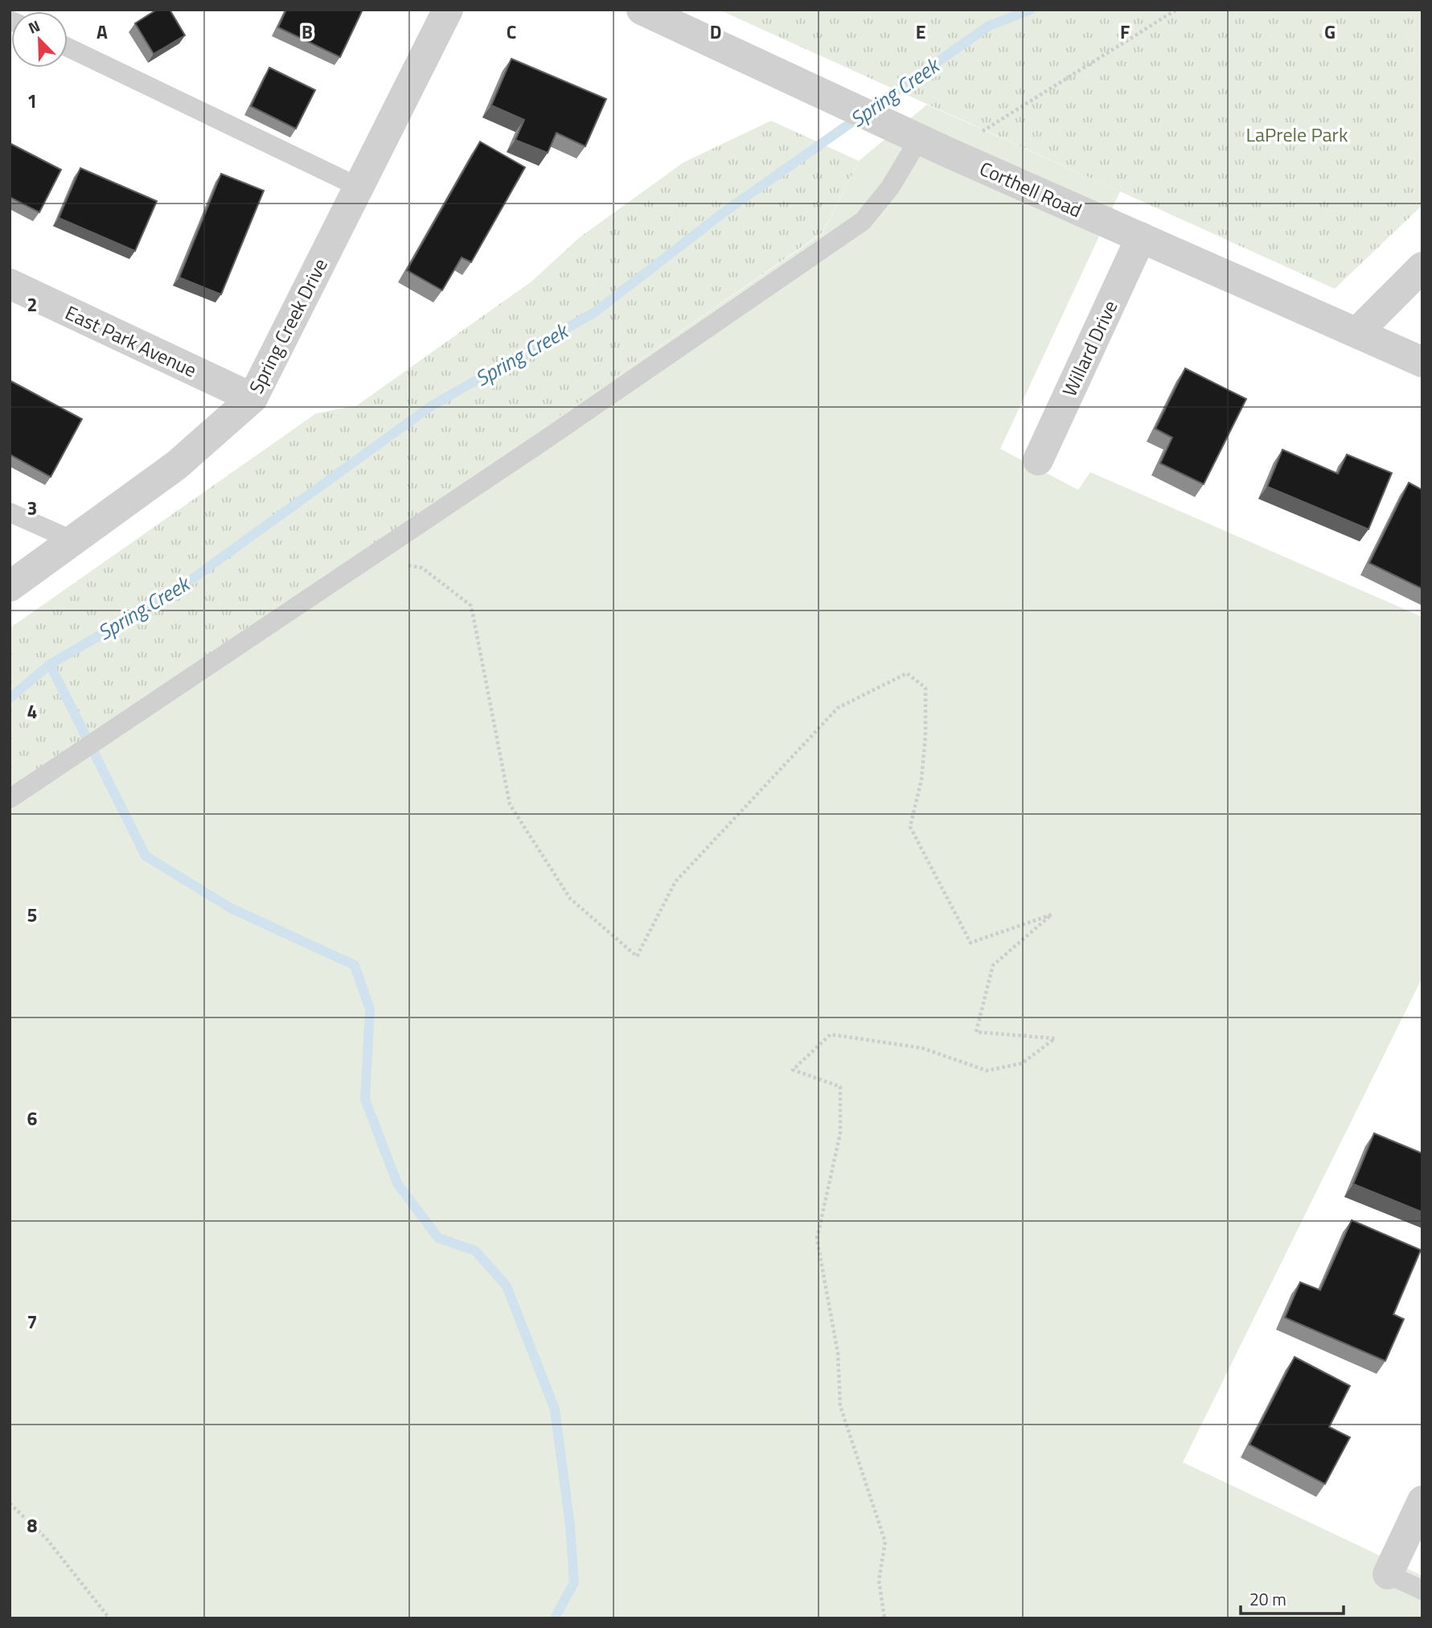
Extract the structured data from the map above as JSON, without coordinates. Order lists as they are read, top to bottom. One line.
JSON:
{"streets":{"street":["Corthell Road","Spring Creek Drive","East Park Avenue","Willard Drive"]},"crossings":[["Corthell Road","Willard Drive"],["Spring Creek Drive","East Park Avenue"]],"water":["Spring Creek"],"parks":["LaPrele Park"],"scale_bar":"20 m","north":"top left","grid":{"columns":["A","B","C","D","E","F","G"],"rows":["1","2","3","4","5","6","7","8"]}}
